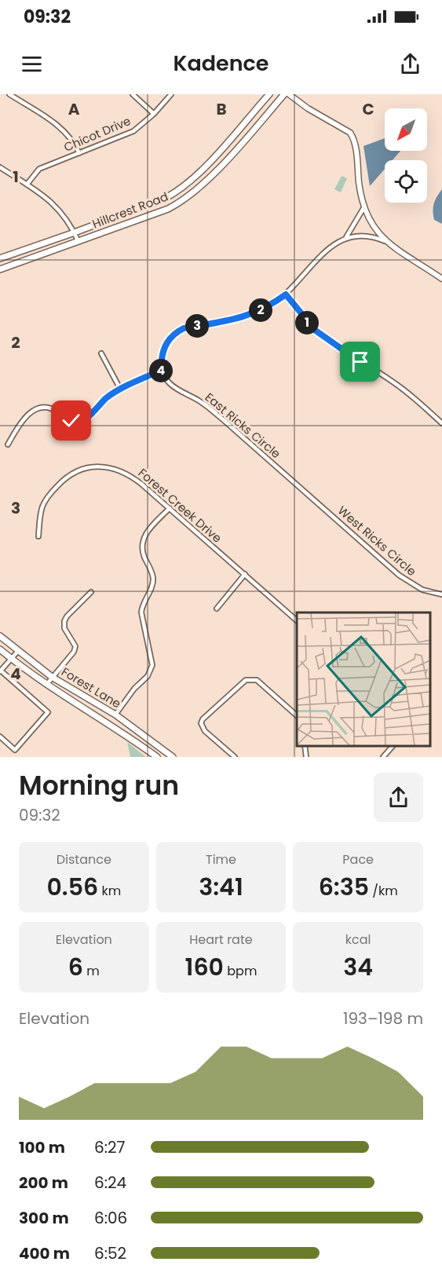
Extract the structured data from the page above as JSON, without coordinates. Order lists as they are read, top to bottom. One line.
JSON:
{"streets":{"main road":["Hillcrest Road","Forest Lane"],"street":["Chicot Drive","East Ricks Circle","Forest Creek Drive","West Ricks Circle"]},"crossings":[["East Ricks Circle","West Ricks Circle"]],"north":"bottom left","page":{"status":"09:32","header":"Kadence","pins":["2","1","3","4"],"heading":["Morning run","09:32"],"stats":[["Distance","0.56 km"],["Time","3:41"],["Pace","6:35 /km"],["Elevation","6 m"],["Heart rate","160 bpm"],["kcal","34"]],"chart":["Elevation","193–198 m"],"list":[{"name":"100 m","note":"6:27"},{"name":"200 m","note":"6:24"},{"name":"300 m","note":"6:06"},{"name":"400 m","note":"6:52"}]},"grid":{"columns":["A","B","C"],"rows":["1","2","3","4"]}}
